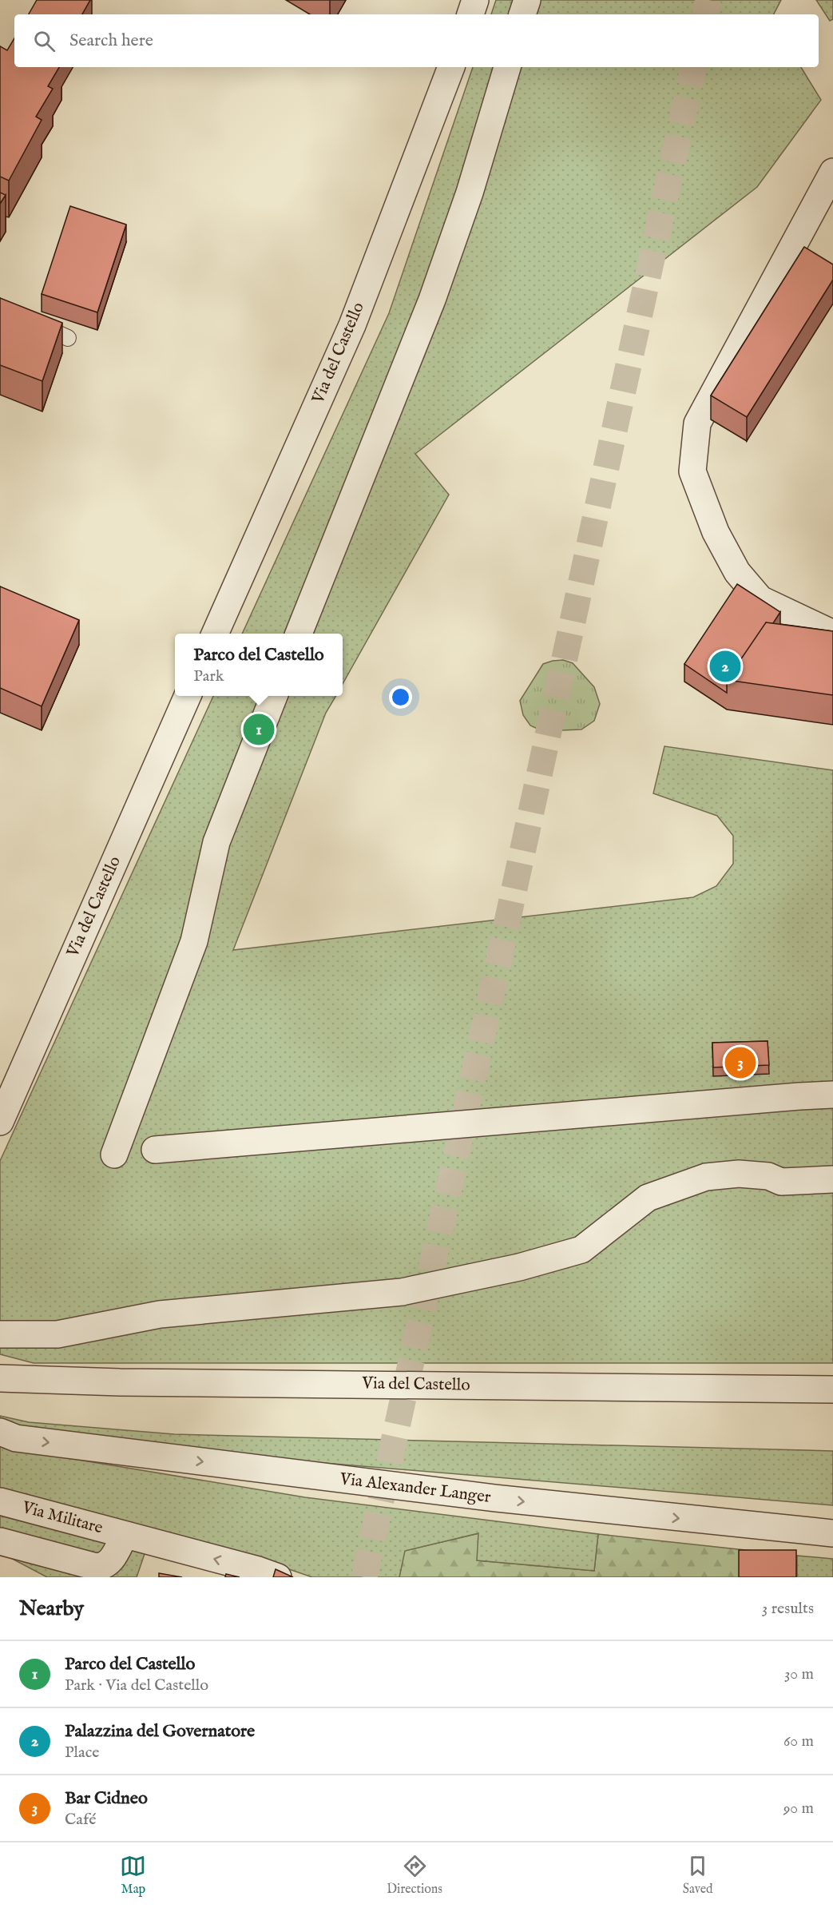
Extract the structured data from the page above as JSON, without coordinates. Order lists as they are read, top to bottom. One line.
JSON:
{"streets":{"street":["Via del Castello","Via Alexander Langer","Via Militare"]},"one_way":["Via Militare"],"page":{"search":"Search here","popup":["Parco del Castello","Park"],"pins":["2","1","3"],"heading":["Nearby","3 results"],"list":[{"mark":"1","name":"Parco del Castello","note":"Park · Via del Castello","value":"30 m"},{"mark":"2","name":"Palazzina del Governatore","note":"Place","value":"60 m"},{"mark":"3","name":"Bar Cidneo","note":"Café","value":"90 m"}],"nav":["Map","Directions","Saved"]}}
